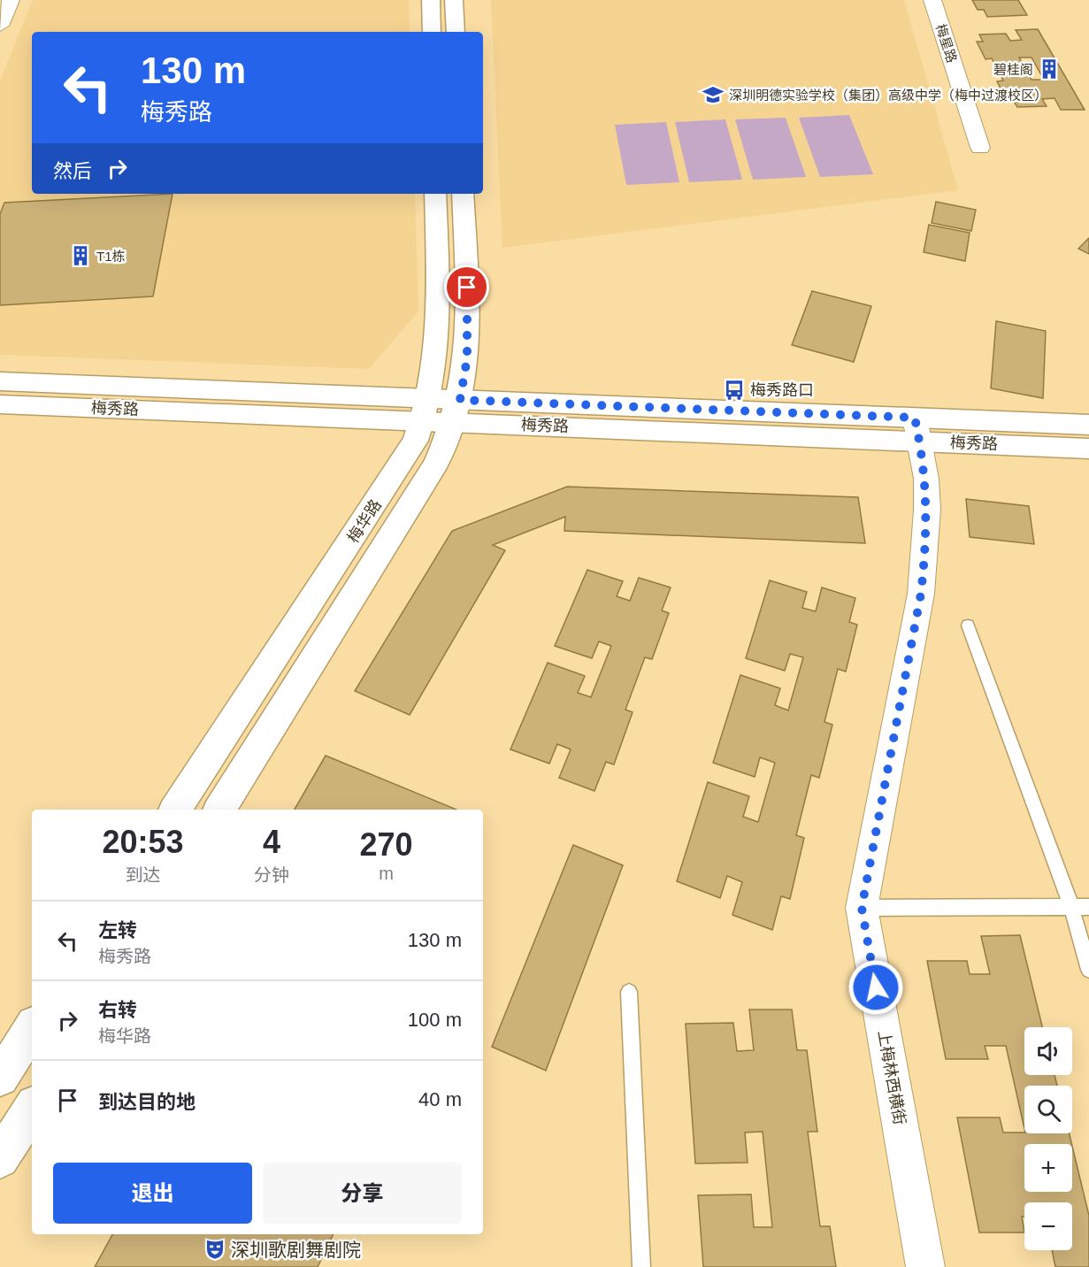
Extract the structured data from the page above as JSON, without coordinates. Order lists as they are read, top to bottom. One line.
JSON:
{"streets":{"main road":["梅秀路","梅华路"],"street":["梅星路","上梅林西横街"]},"crossings":[["梅秀路","梅华路"],["梅秀路","上梅林西横街"]],"places":{"building":["碧桂阁","T1栋"],"school or university":["深圳明德实验学校（集团）高级中学（梅中过渡校区）"],"bus stop":["梅秀路口"],"theatre":["深圳歌剧舞剧院"]},"page":{"turn":["130 m","梅秀路"],"then":"然后","eta":["20:53","到达","4","分钟","270","m"],"list":[{"name":"左转","note":"梅秀路","value":"130 m"},{"name":"右转","note":"梅华路","value":"100 m"},{"name":"到达目的地","value":"40 m"}],"map_buttons":["+","−"],"buttons":["退出","分享"]}}
